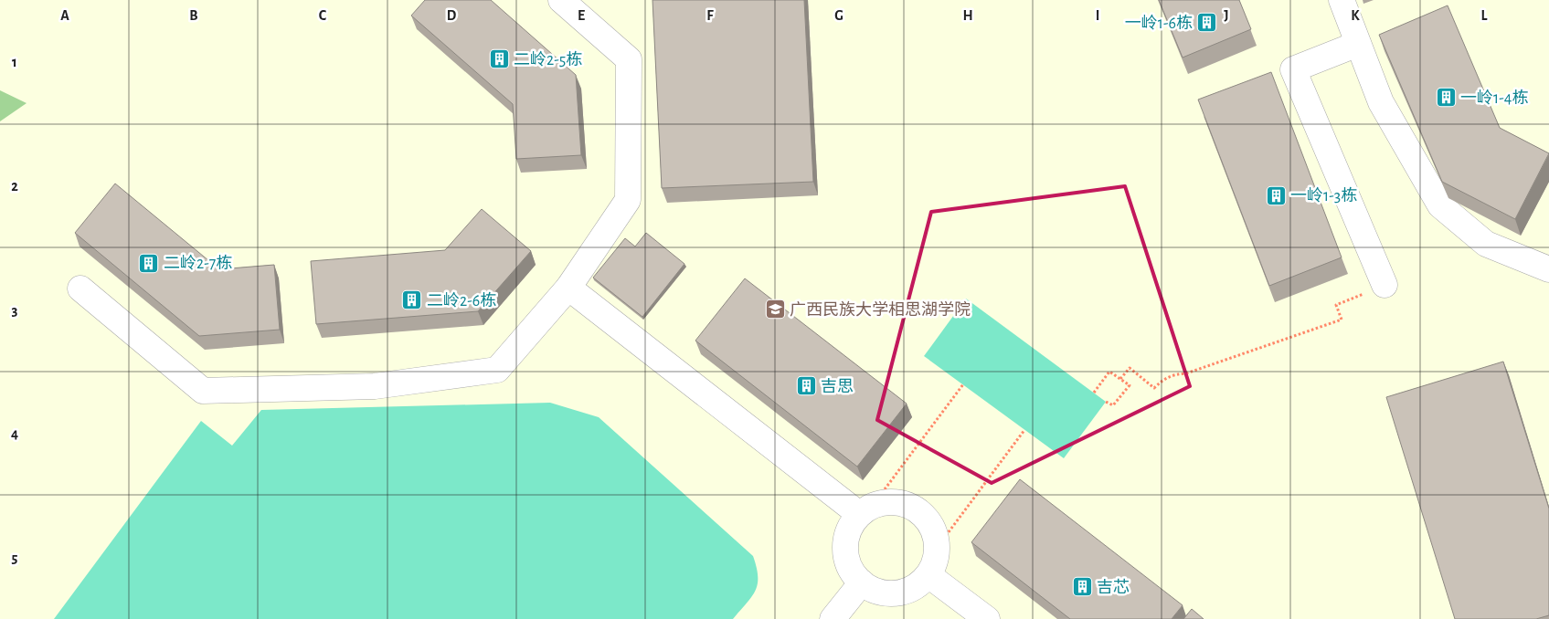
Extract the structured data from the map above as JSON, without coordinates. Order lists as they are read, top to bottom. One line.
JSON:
{"places":{"building":["一岭1-6栋","二岭2-5栋","一岭1-4栋","一岭1-3栋","二岭2-7栋","二岭2-6栋","吉思","吉芯"],"school or university":["广西民族大学相思湖学院"]},"grid":{"columns":["A","B","C","D","E","F","G","H","I","J","K","L"],"rows":["1","2","3","4","5"]}}
